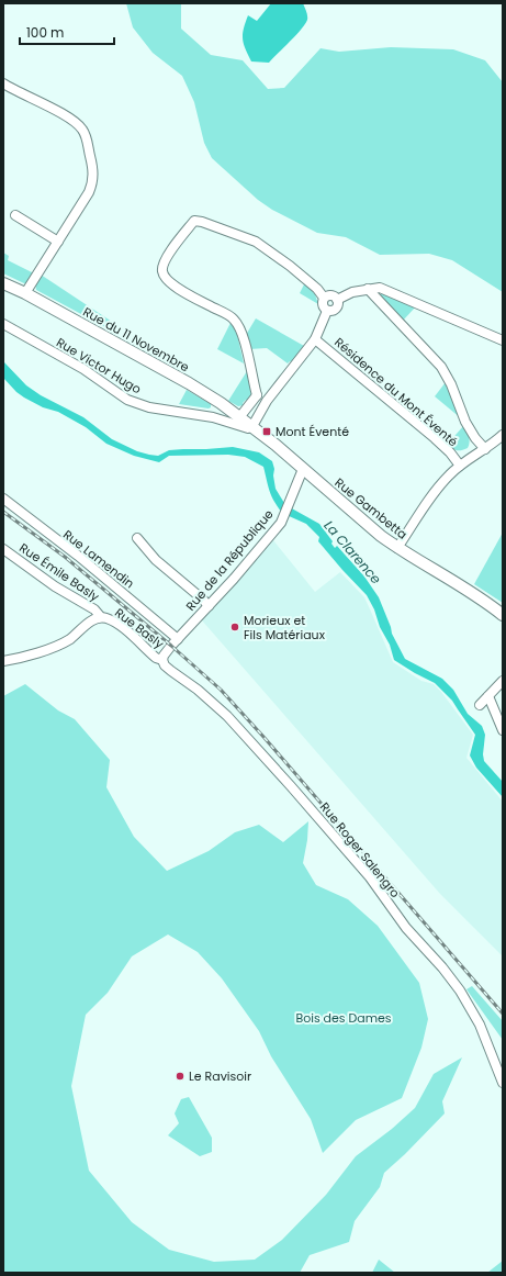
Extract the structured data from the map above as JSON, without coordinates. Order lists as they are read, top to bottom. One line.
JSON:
{"streets":{"main road":["Rue du 11 Novembre","Rue Gambetta"],"street":["Rue Victor Hugo","Résidence du Mont Éventé","Rue Lamendin","Rue de la République","Rue Émile Basly","Rue Basly","Rue Roger Salengro"]},"crossings":[["Rue du 11 Novembre","Rue Victor Hugo"],["Rue du 11 Novembre","Rue Gambetta"],["Rue Victor Hugo","Rue Gambetta"],["Rue Gambetta","Rue de la République"],["Rue Lamendin","Rue de la République"],["Rue de la République","Rue Basly"],["Rue de la République","Rue Roger Salengro"],["Rue Émile Basly","Rue Basly"],["Rue Basly","Rue Roger Salengro"]],"water":["La Clarence"],"parks":["Bois des Dames"],"places":{"transit":["Mont Éventé"],"other":["Morieux et Fils Matériaux","Le Ravisoir"]},"scale_bar":"100 m"}
